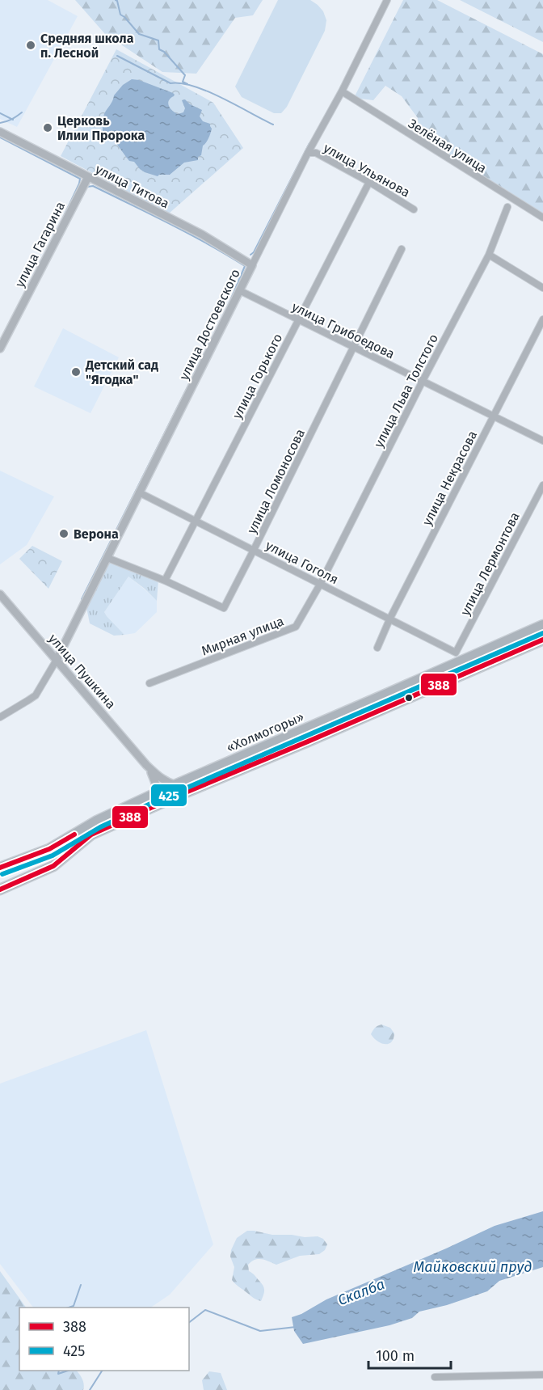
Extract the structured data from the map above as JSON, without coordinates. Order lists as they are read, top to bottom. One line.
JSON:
{"streets":{"highway":["«Холмогоры»"],"street":["Зелёная улица","улица Ульянова","улица Титова","улица Гагарина","улица Достоевского","улица Грибоедова","улица Горького","улица Льва Толстого","улица Некрасова","улица Ломоносова","улица Гоголя","улица Лермонтова","Мирная улица","улица Пушкина"]},"crossings":[["Зелёная улица","улица Достоевского"],["улица Ульянова","улица Достоевского"],["улица Ульянова","улица Горького"],["улица Титова","улица Гагарина"],["улица Титова","улица Достоевского"],["улица Достоевского","улица Грибоедова"],["улица Достоевского","улица Ломоносова"],["улица Достоевского","улица Гоголя"],["улица Достоевского","улица Пушкина"],["улица Грибоедова","улица Горького"],["улица Грибоедова","улица Льва Толстого"],["улица Грибоедова","улица Некрасова"],["улица Грибоедова","улица Ломоносова"],["улица Горького","улица Ломоносова"],["улица Горького","улица Гоголя"],["улица Льва Толстого","улица Гоголя"],["улица Льва Толстого","Мирная улица"],["улица Некрасова","улица Гоголя"],["улица Ломоносова","улица Гоголя"],["улица Гоголя","улица Лермонтова"],["улица Гоголя","Мирная улица"]],"water":["Майковский пруд","Скалба"],"places":["Средняя школа п. Лесной","Церковь Илии Пророка","Детский сад \"Ягодка\"","Верона"],"lines":["transit line 425","transit line 388"],"legend":["388","425"],"scale_bar":"100 m"}
